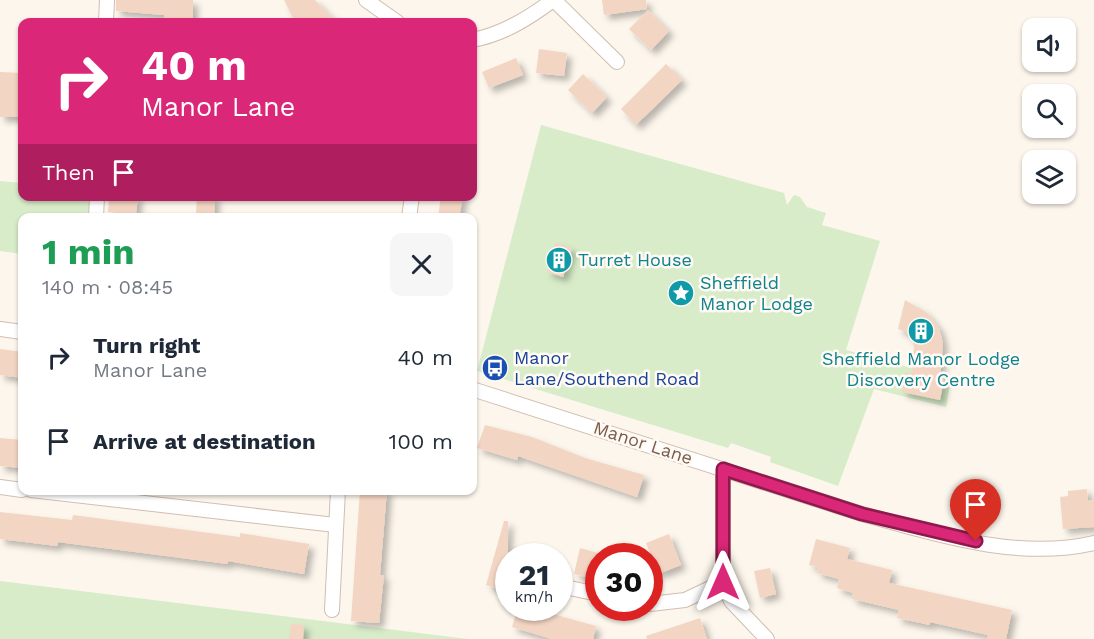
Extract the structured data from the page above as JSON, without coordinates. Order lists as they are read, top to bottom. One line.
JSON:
{"streets":{"street":["Manor Lane"]},"places":{"building":["Turret House","Sheffield Manor Lodge Discovery Centre"],"place":["Sheffield Manor Lodge"],"bus stop":["Manor Lane/Southend Road"]},"page":{"turn":["40 m","Manor Lane"],"then":"Then","heading":["1 min","140 m · 08:45"],"list":[{"name":"Turn right","note":"Manor Lane","value":"40 m"},{"name":"Arrive at destination","value":"100 m"}],"speed":"21 km/h","limit":"30"}}
